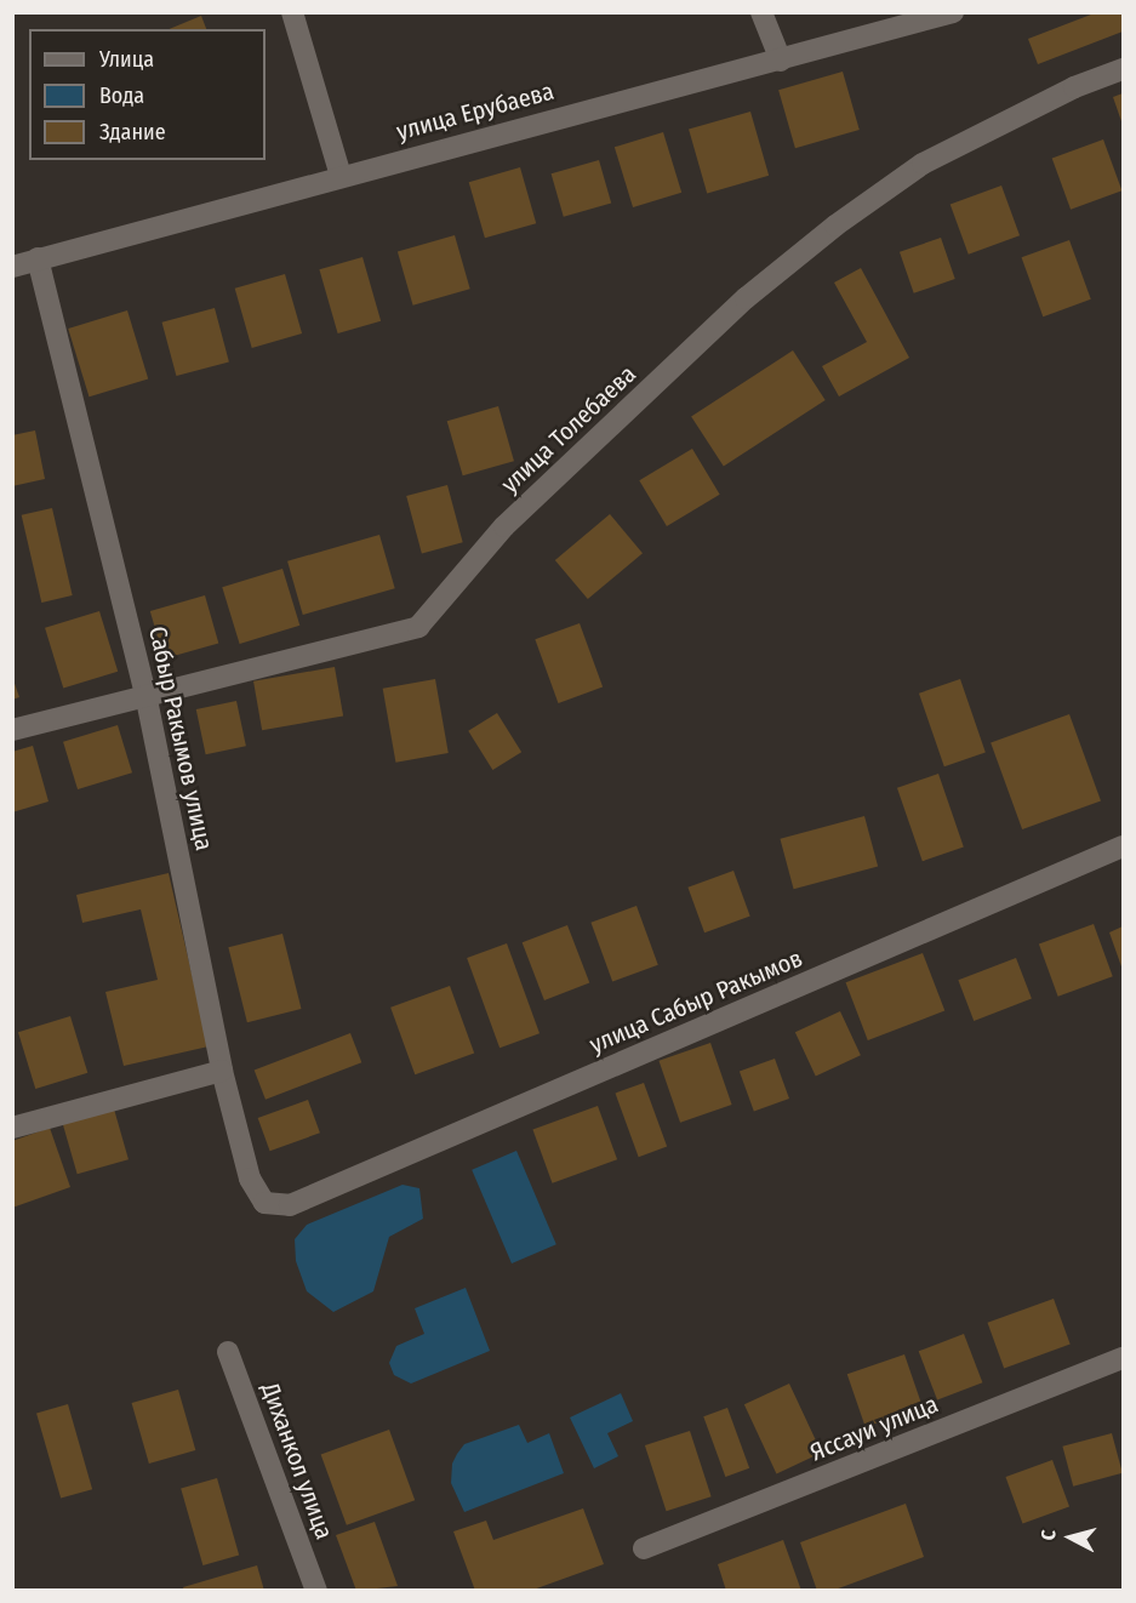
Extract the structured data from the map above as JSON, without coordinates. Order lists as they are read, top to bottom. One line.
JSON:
{"streets":{"street":["улица Ерубаева","улица Толебаева","Сабыр Ракымов улица","улица Сабыр Ракымов","Яссауи улица","Диханкол улица"]},"crossings":[["улица Ерубаева","Сабыр Ракымов улица"],["улица Толебаева","Сабыр Ракымов улица"],["Сабыр Ракымов улица","улица Сабыр Ракымов"]],"legend":["Улица","Вода","Здание"],"north":"left"}
